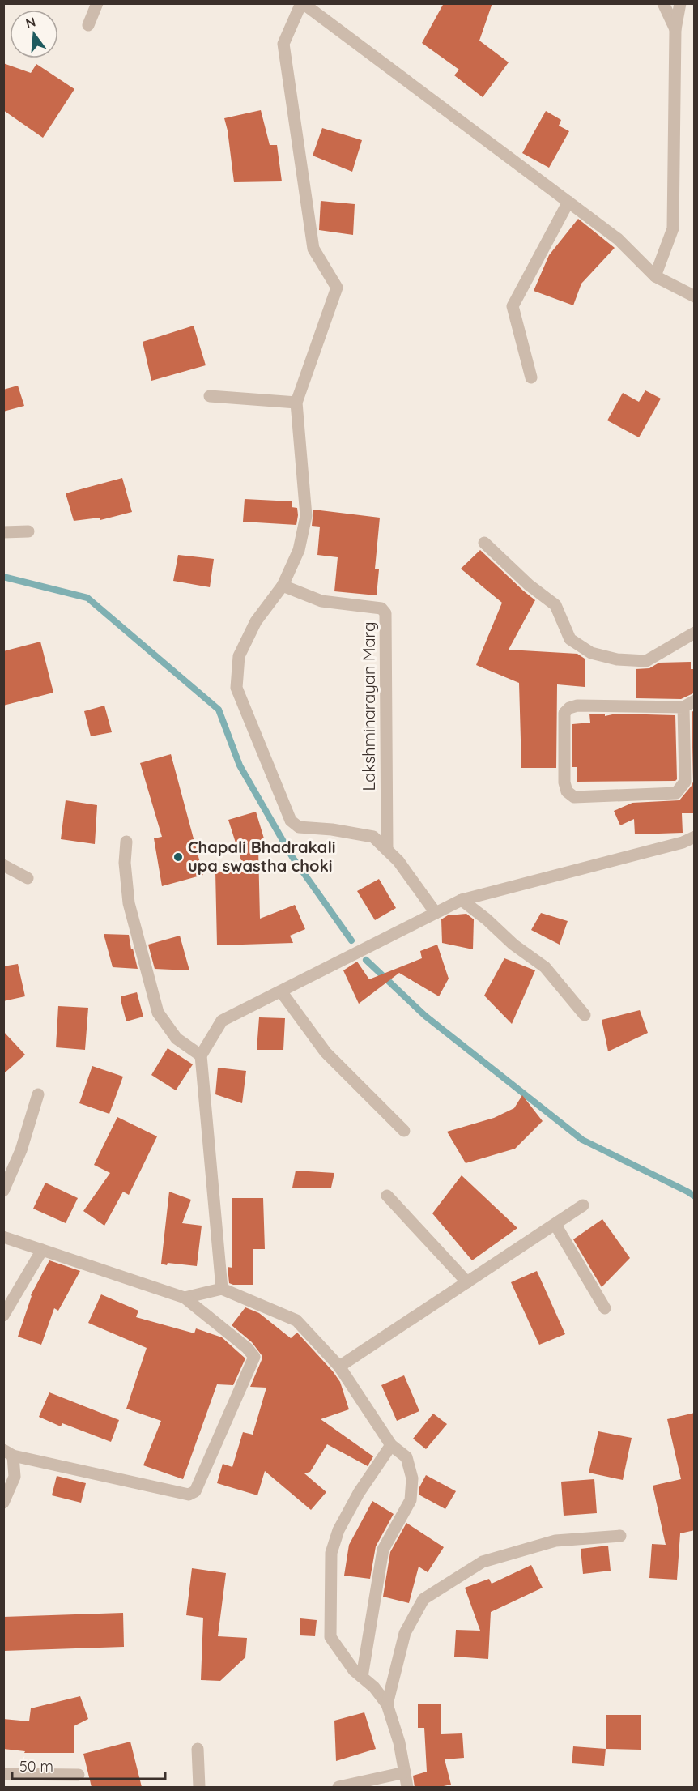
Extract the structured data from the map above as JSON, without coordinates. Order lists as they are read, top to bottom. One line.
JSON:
{"streets":{"street":["Lakshminarayan Marg"]},"places":["Chapali Bhadrakali upa swastha choki"],"scale_bar":"50 m","north":"top"}
